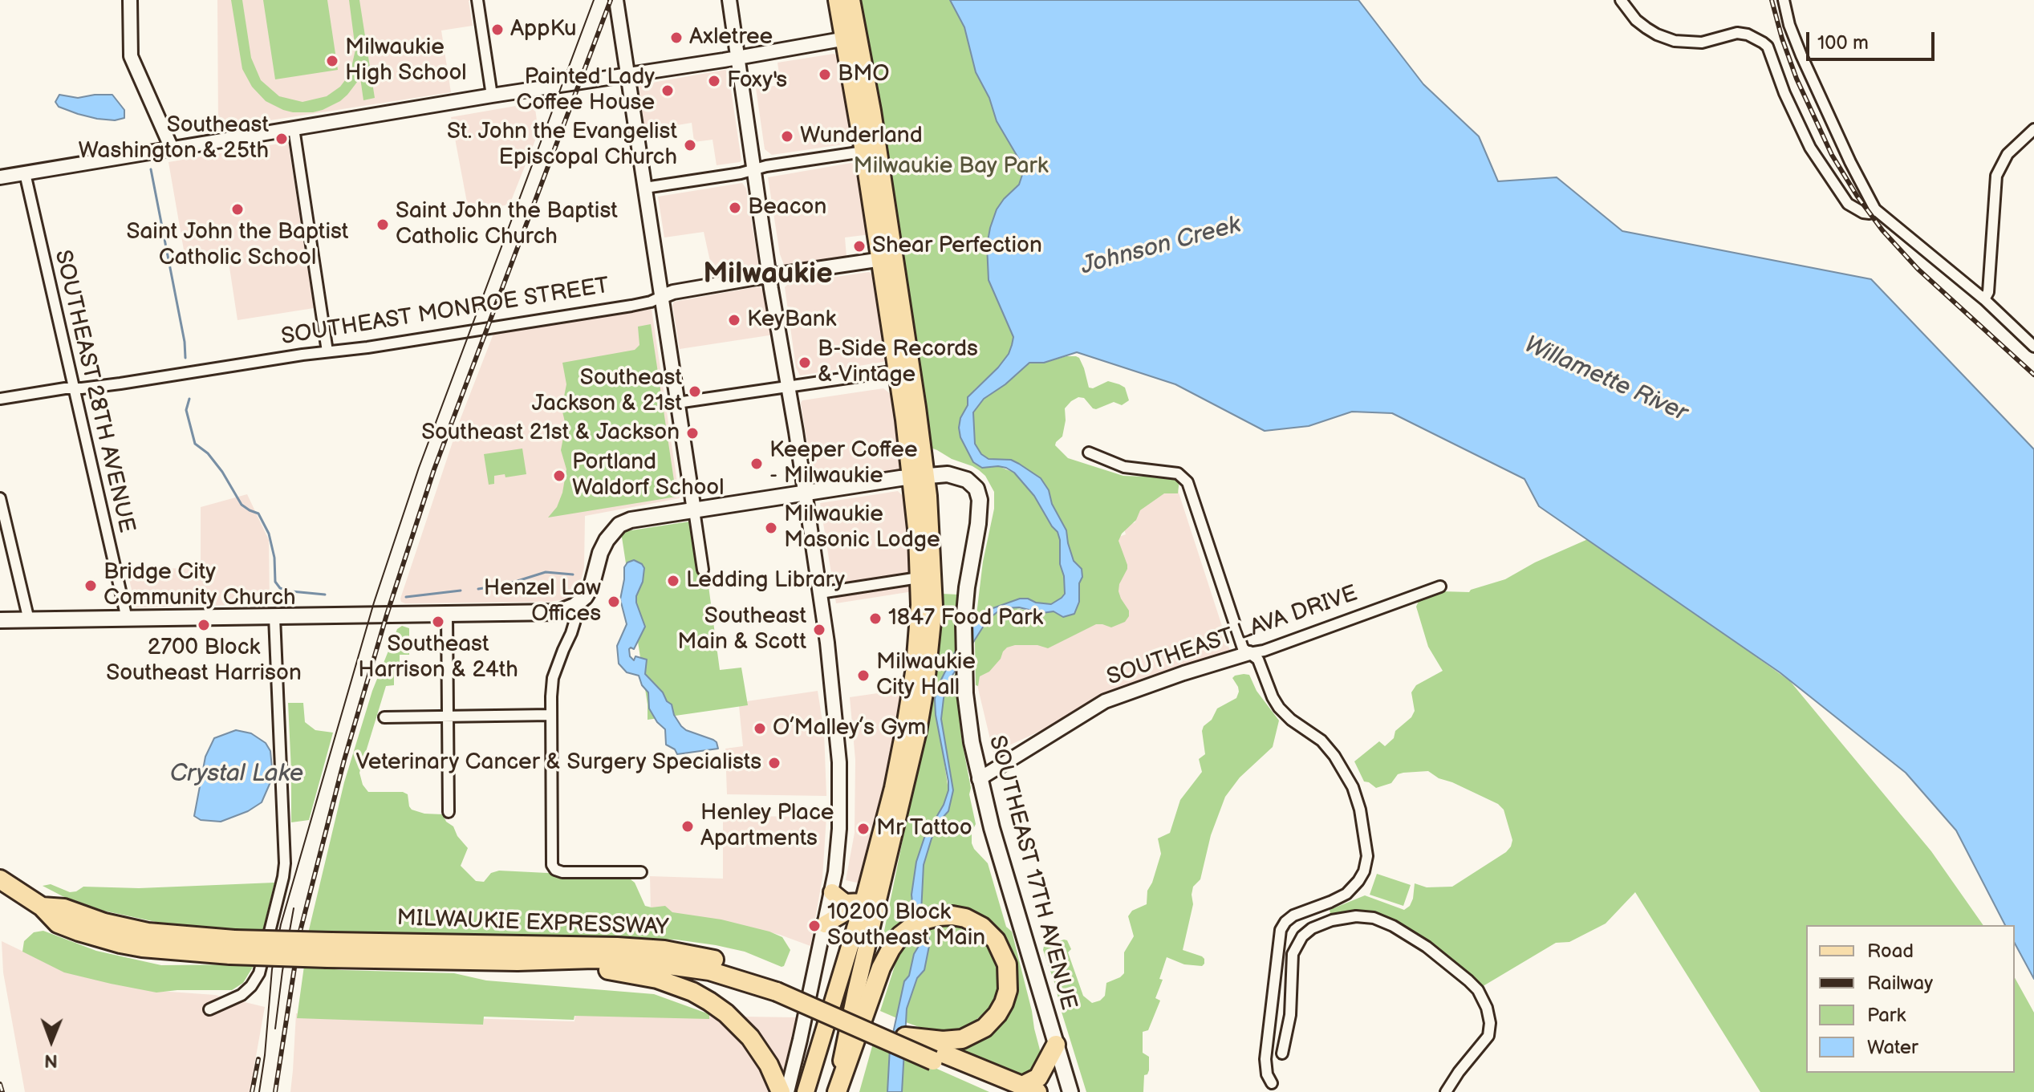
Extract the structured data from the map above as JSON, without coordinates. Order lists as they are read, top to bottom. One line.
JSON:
{"streets":{"highway":["MILWAUKIE EXPRESSWAY"],"main road":["SOUTHEAST 17TH AVENUE"],"street":["SOUTHEAST MONROE STREET","SOUTHEAST 28TH AVENUE","SOUTHEAST LAVA DRIVE"]},"crossings":[["SOUTHEAST MONROE STREET","SOUTHEAST 28TH AVENUE"],["SOUTHEAST LAVA DRIVE","SOUTHEAST 17TH AVENUE"]],"districts":["Milwaukie"],"water":["Johnson Creek","Willamette River","Crystal Lake"],"parks":["Milwaukie Bay Park"],"places":["AppKu","Axletree","Milwaukie High School","BMO","Foxy's","Painted Lady Coffee House","Wunderland","Southeast Washington & 25th","St. John the Evangelist Episcopal Church","Beacon","Saint John the Baptist Catholic School","Saint John the Baptist Catholic Church","Shear Perfection","KeyBank","B-Side Records & Vintage","Southeast Jackson & 21st","Southeast 21st & Jackson","Keeper Coffee - Milwaukie","Portland Waldorf School","Milwaukie Masonic Lodge","Ledding Library","Bridge City Community Church","Henzel Law Offices","1847 Food Park","Southeast Harrison & 24th","2700 Block Southeast Harrison","Southeast Main & Scott","Milwaukie City Hall","O’Malley’s Gym","Veterinary Cancer & Surgery Specialists","Henley Place Apartments","Mr Tattoo","10200 Block Southeast Main"],"legend":["Road","Railway","Park","Water"],"scale_bar":"100 m","north":"bottom"}
